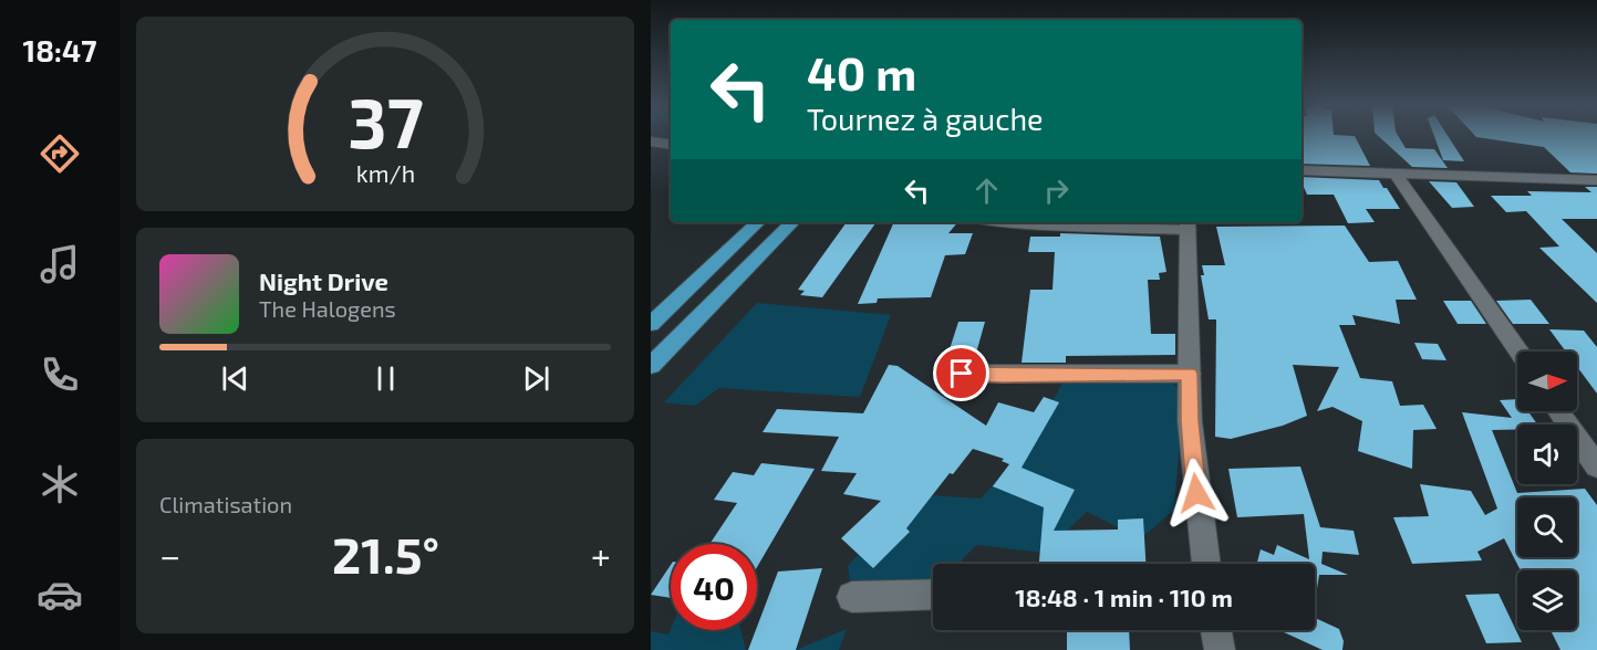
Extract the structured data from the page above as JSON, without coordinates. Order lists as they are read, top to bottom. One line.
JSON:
{"north":"right","page":{"tabs":"18:47","turn":["40 m","Tournez à gauche"],"song":["Night Drive","The Halogens"],"tile":"Climatisation","heat":["−","21.5°","+"],"limit":"40","trip":"18:48 · 1 min · 110 m","gauge":["37","km/h"]}}
